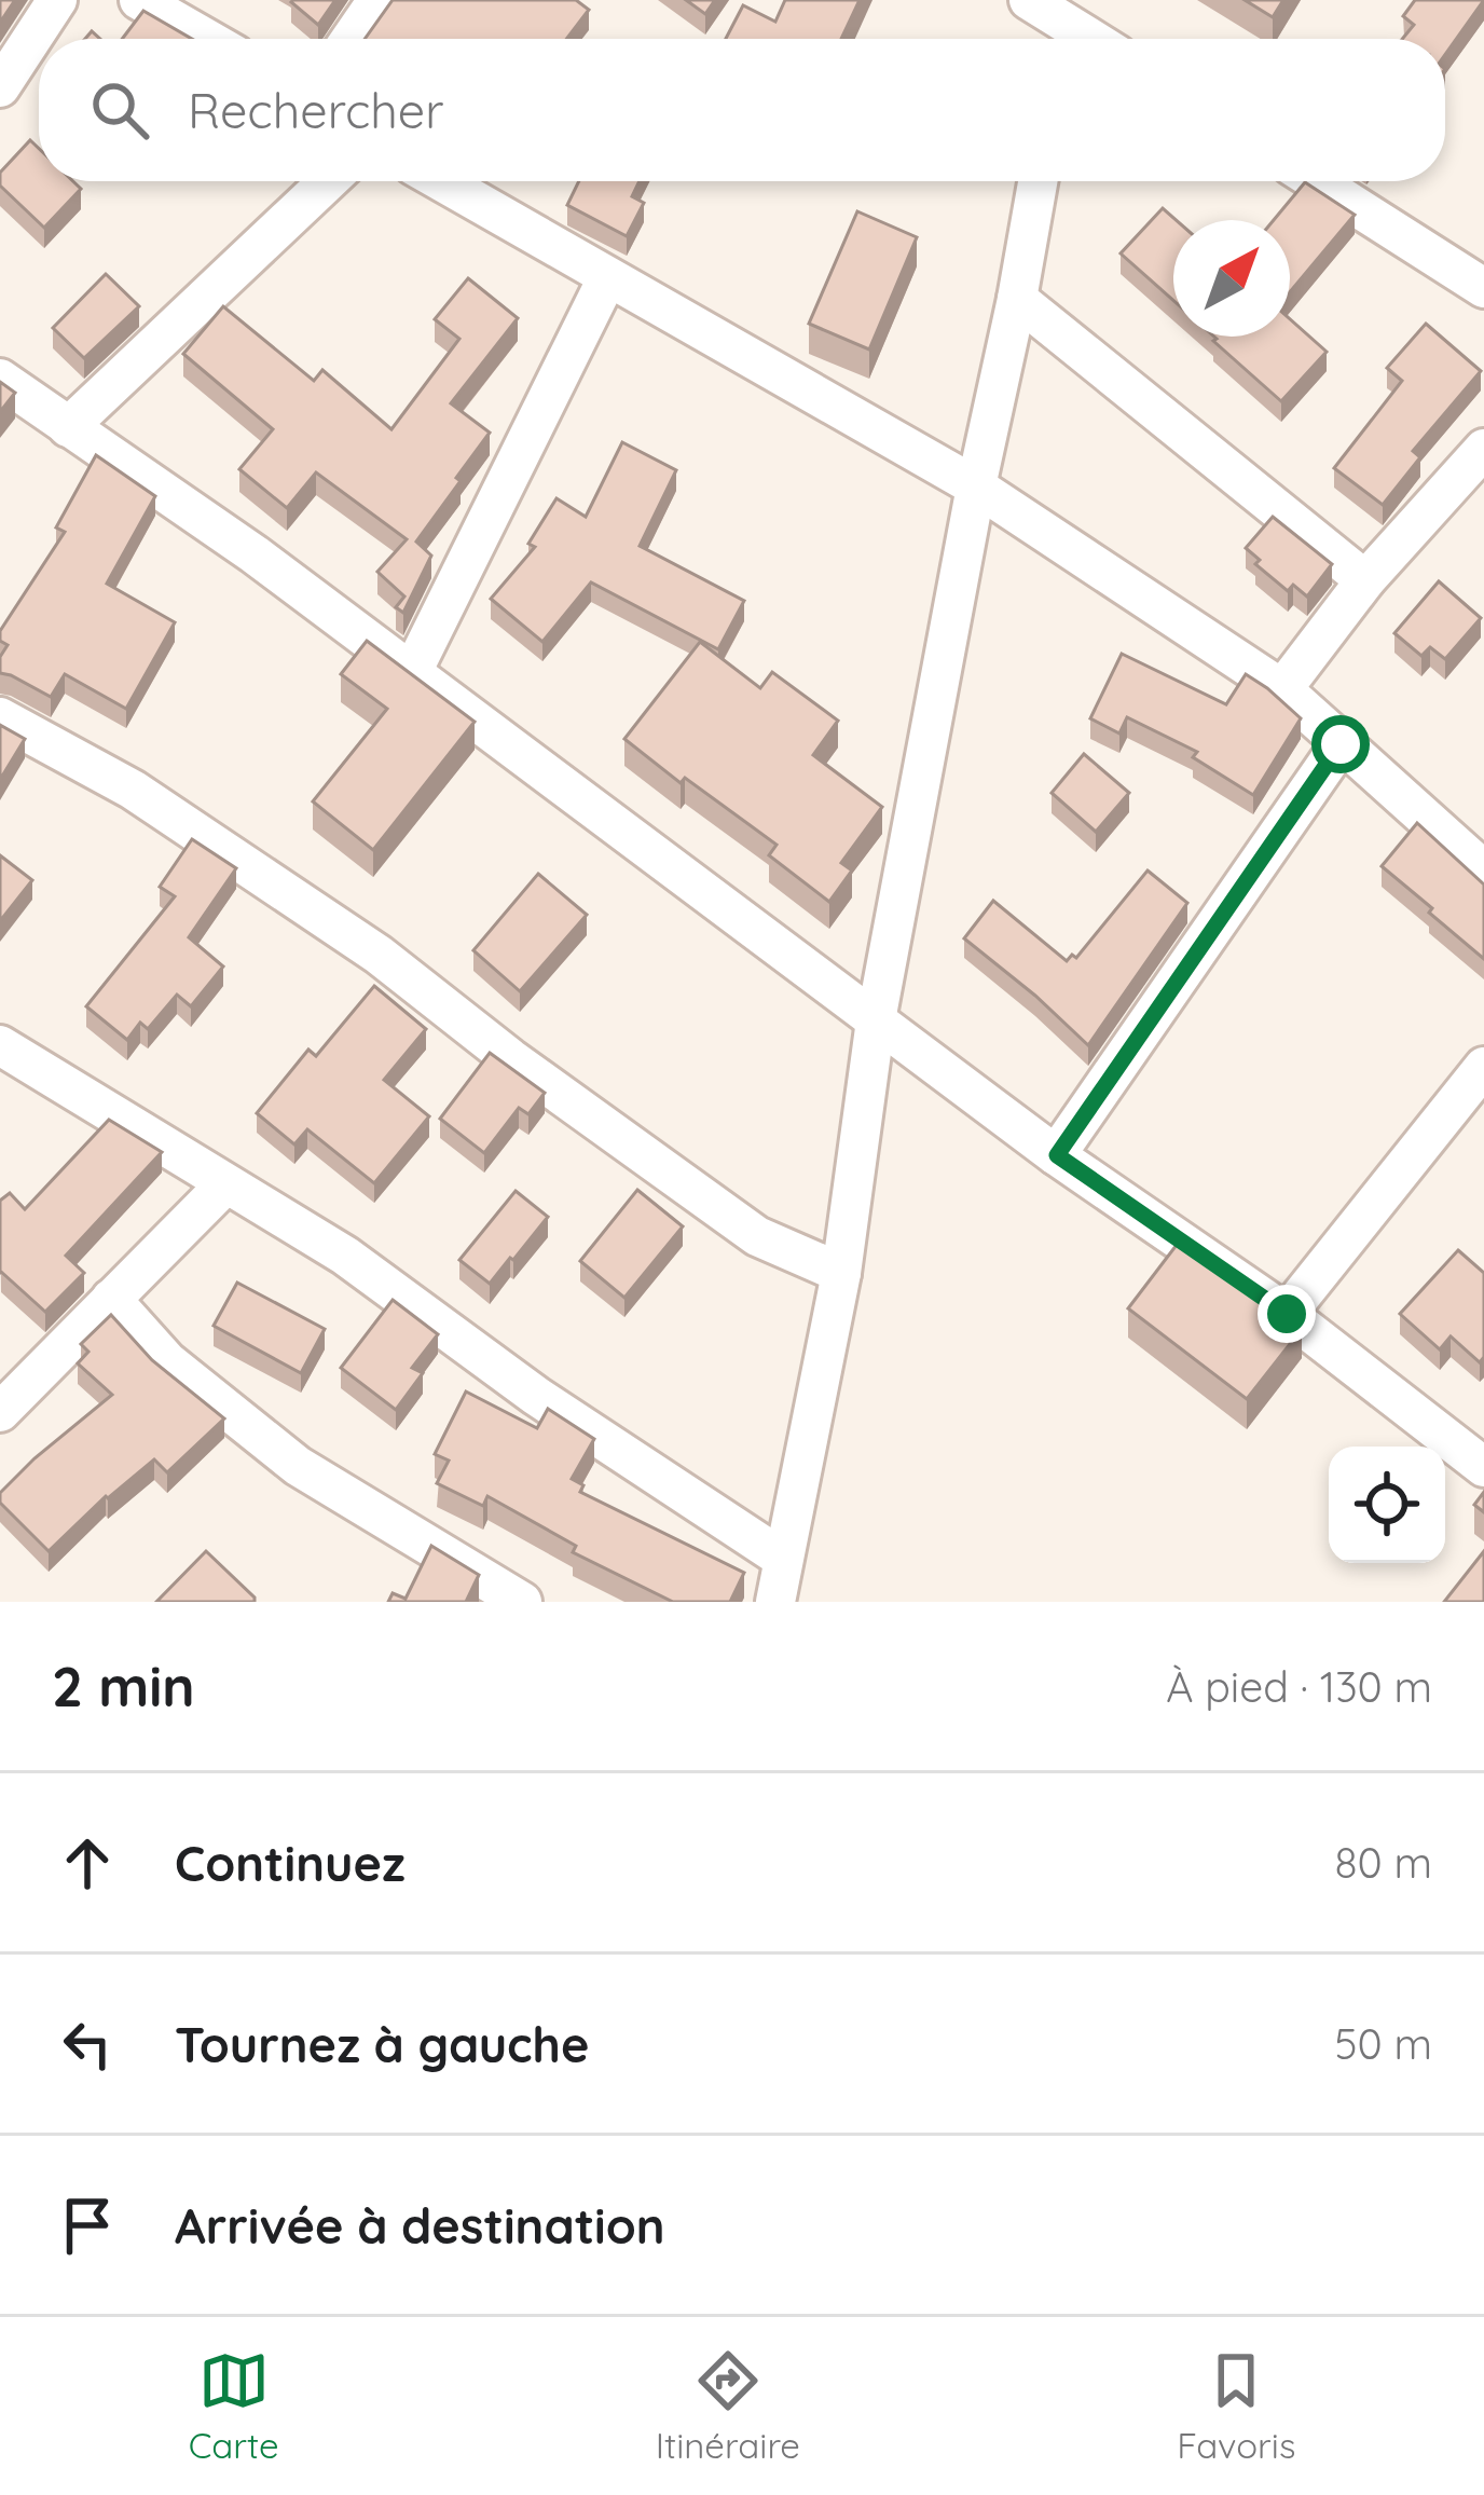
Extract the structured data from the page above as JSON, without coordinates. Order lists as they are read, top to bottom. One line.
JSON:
{"north":"top right","page":{"search":"Rechercher","heading":["2 min","À pied · 130 m"],"list":[["Continuez","80 m"],["Tournez à gauche","50 m"],"Arrivée à destination"],"nav":["Carte","Itinéraire","Favoris"]}}
